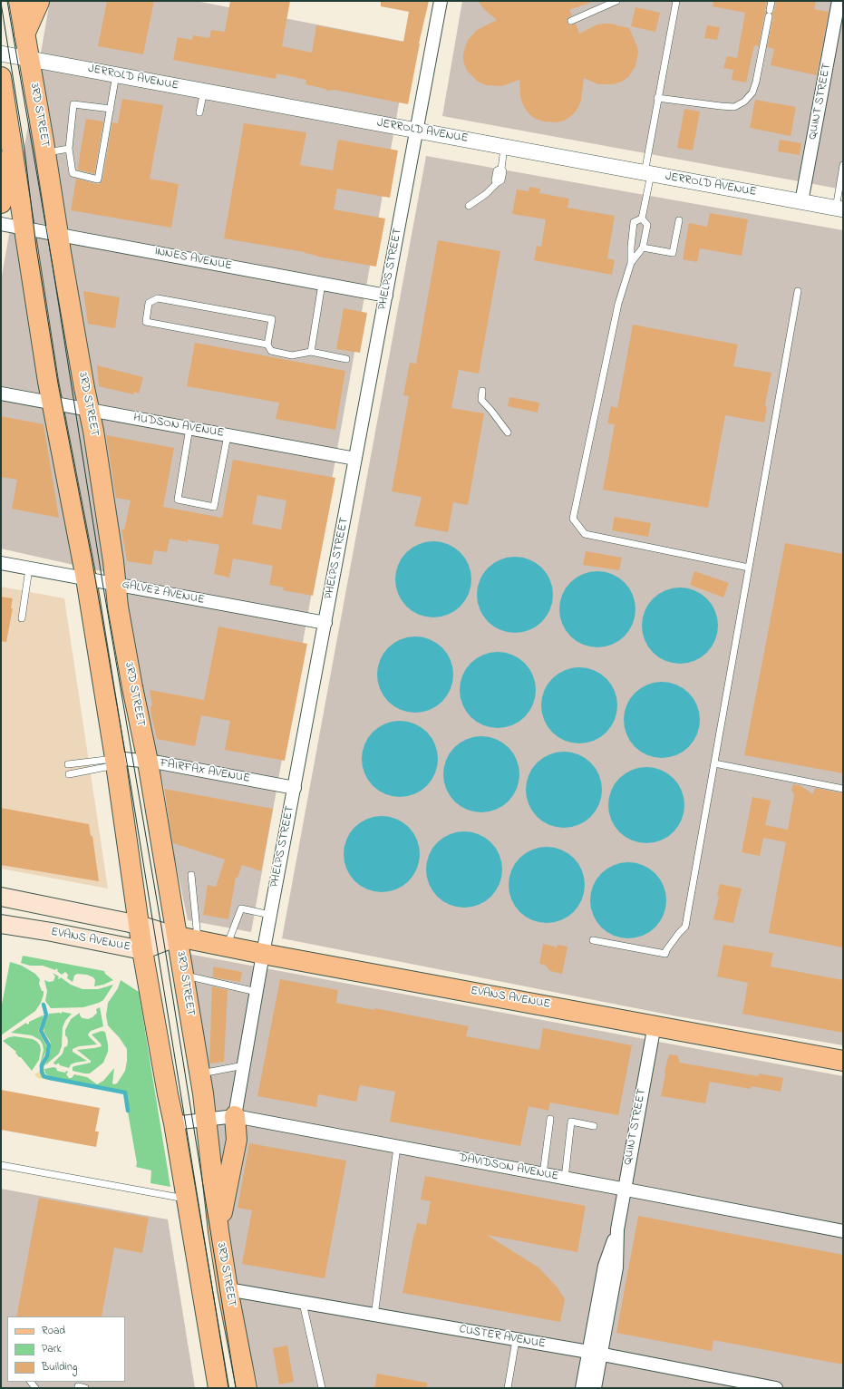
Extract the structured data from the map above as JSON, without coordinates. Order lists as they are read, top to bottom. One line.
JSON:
{"streets":{"main road":["3RD STREET","EVANS AVENUE"],"street":["JERROLD AVENUE","QUINT STREET","INNES AVENUE","PHELPS STREET","HUDSON AVENUE","GALVEZ AVENUE","FAIRFAX AVENUE","DAVIDSON AVENUE","CUSTER AVENUE"]},"crossings":[["JERROLD AVENUE","QUINT STREET"],["JERROLD AVENUE","3RD STREET"],["JERROLD AVENUE","PHELPS STREET"],["QUINT STREET","EVANS AVENUE"],["QUINT STREET","DAVIDSON AVENUE"],["QUINT STREET","CUSTER AVENUE"],["3RD STREET","INNES AVENUE"],["3RD STREET","HUDSON AVENUE"],["3RD STREET","GALVEZ AVENUE"],["3RD STREET","FAIRFAX AVENUE"],["3RD STREET","EVANS AVENUE"],["3RD STREET","DAVIDSON AVENUE"],["3RD STREET","CUSTER AVENUE"],["INNES AVENUE","PHELPS STREET"],["PHELPS STREET","HUDSON AVENUE"],["PHELPS STREET","GALVEZ AVENUE"],["PHELPS STREET","FAIRFAX AVENUE"],["PHELPS STREET","EVANS AVENUE"],["PHELPS STREET","DAVIDSON AVENUE"]],"legend":["Road","Park","Building"]}
